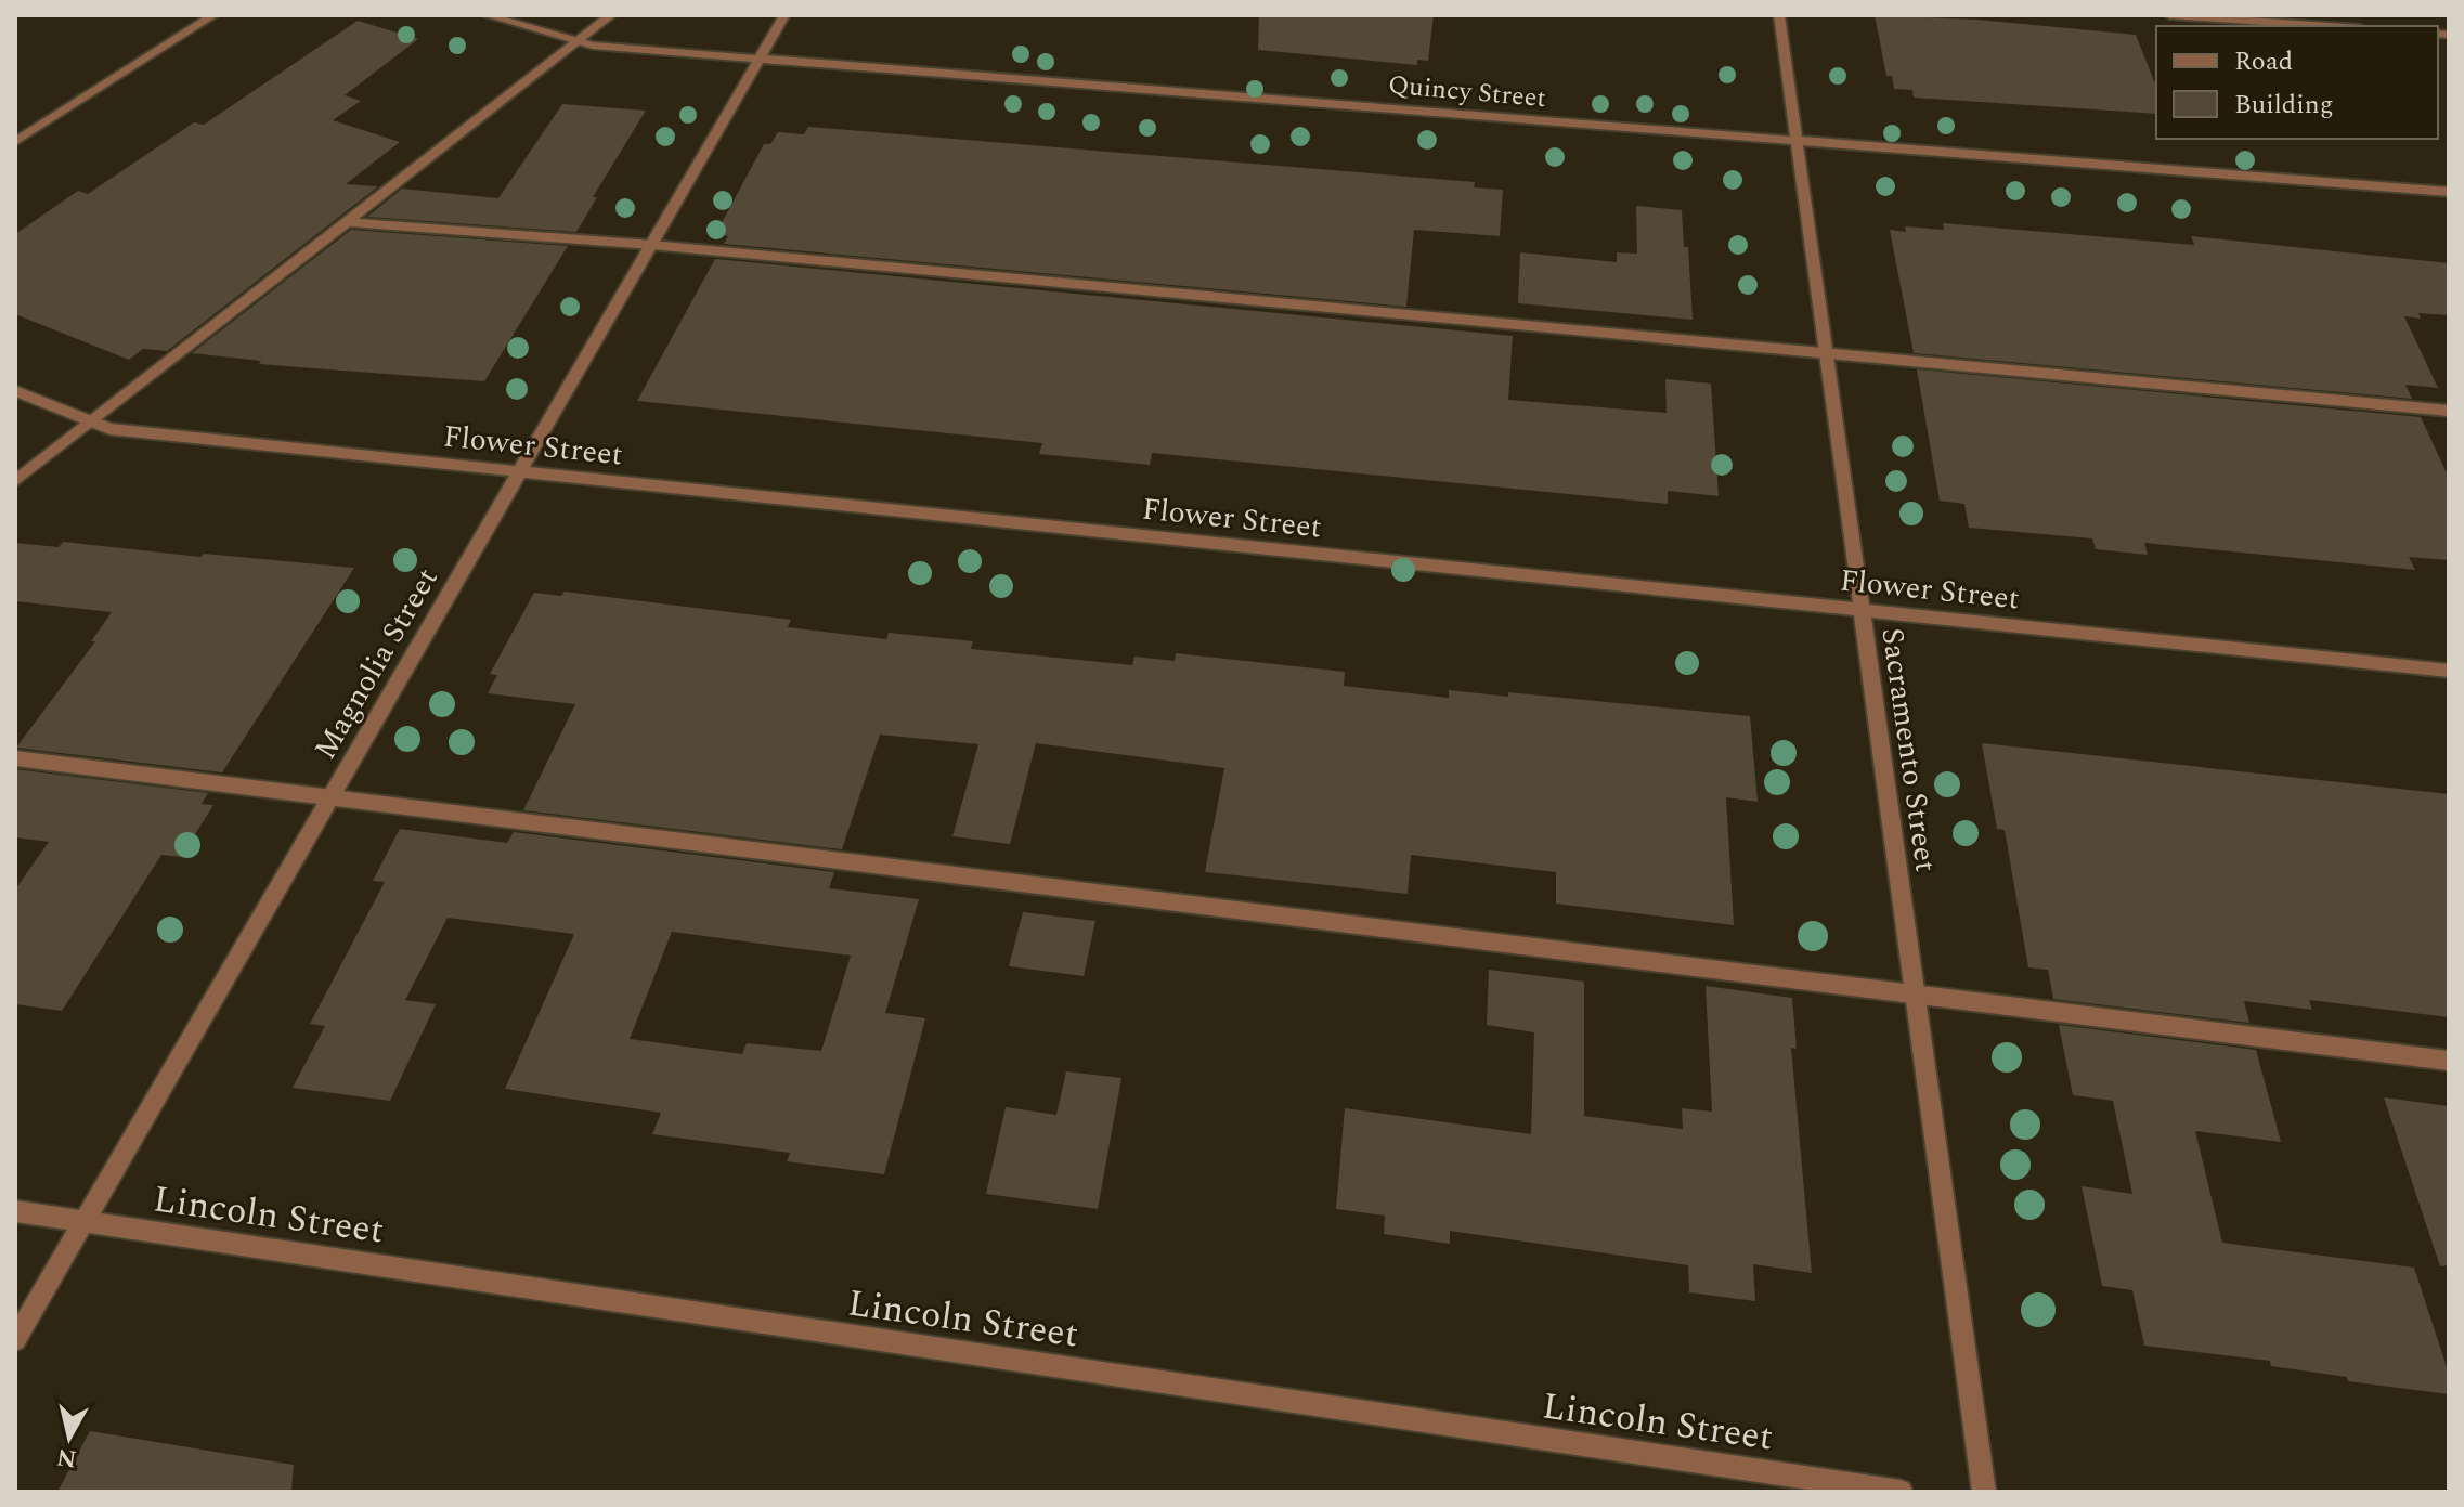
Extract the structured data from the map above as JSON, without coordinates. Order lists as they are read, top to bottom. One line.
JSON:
{"streets":{"street":["Quincy Street","Flower Street","Magnolia Street","Sacramento Street","Lincoln Street"]},"crossings":[["Quincy Street","Magnolia Street"],["Quincy Street","Sacramento Street"],["Flower Street","Magnolia Street"],["Flower Street","Sacramento Street"],["Magnolia Street","Lincoln Street"]],"legend":["Road","Building"],"north":"bottom"}
